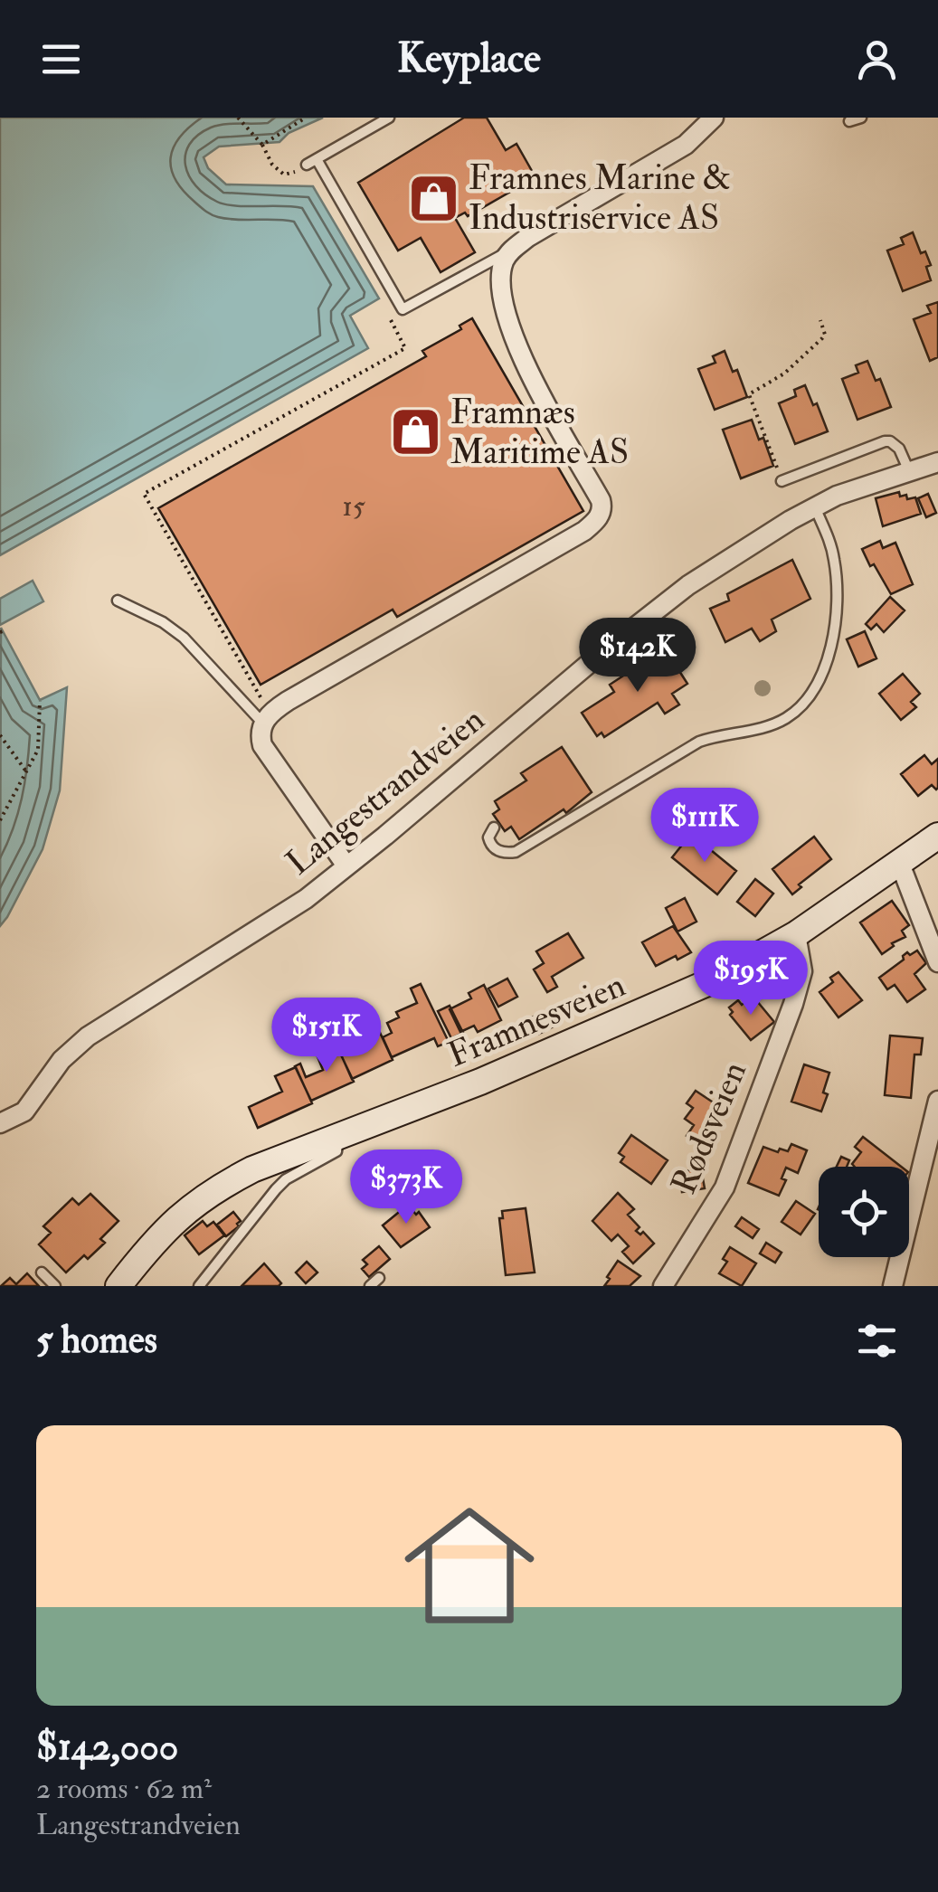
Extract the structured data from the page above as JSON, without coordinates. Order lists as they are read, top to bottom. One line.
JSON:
{"streets":{"main road":["Framnesveien"],"street":["Langestrandveien","Rødsveien"]},"crossings":[["Framnesveien","Rødsveien"]],"places":{"shop":["Framnes Marine & Industriservice AS","Framnæs Maritime AS"]},"house_numbers":["15"],"page":{"header":"Keyplace","price":["$142K","$111K","$195K","$151K","$373K"],"heading":"5 homes","list":[{"name":"$142,000","note":"2 rooms · 62 m² · Langestrandveien"}]}}
